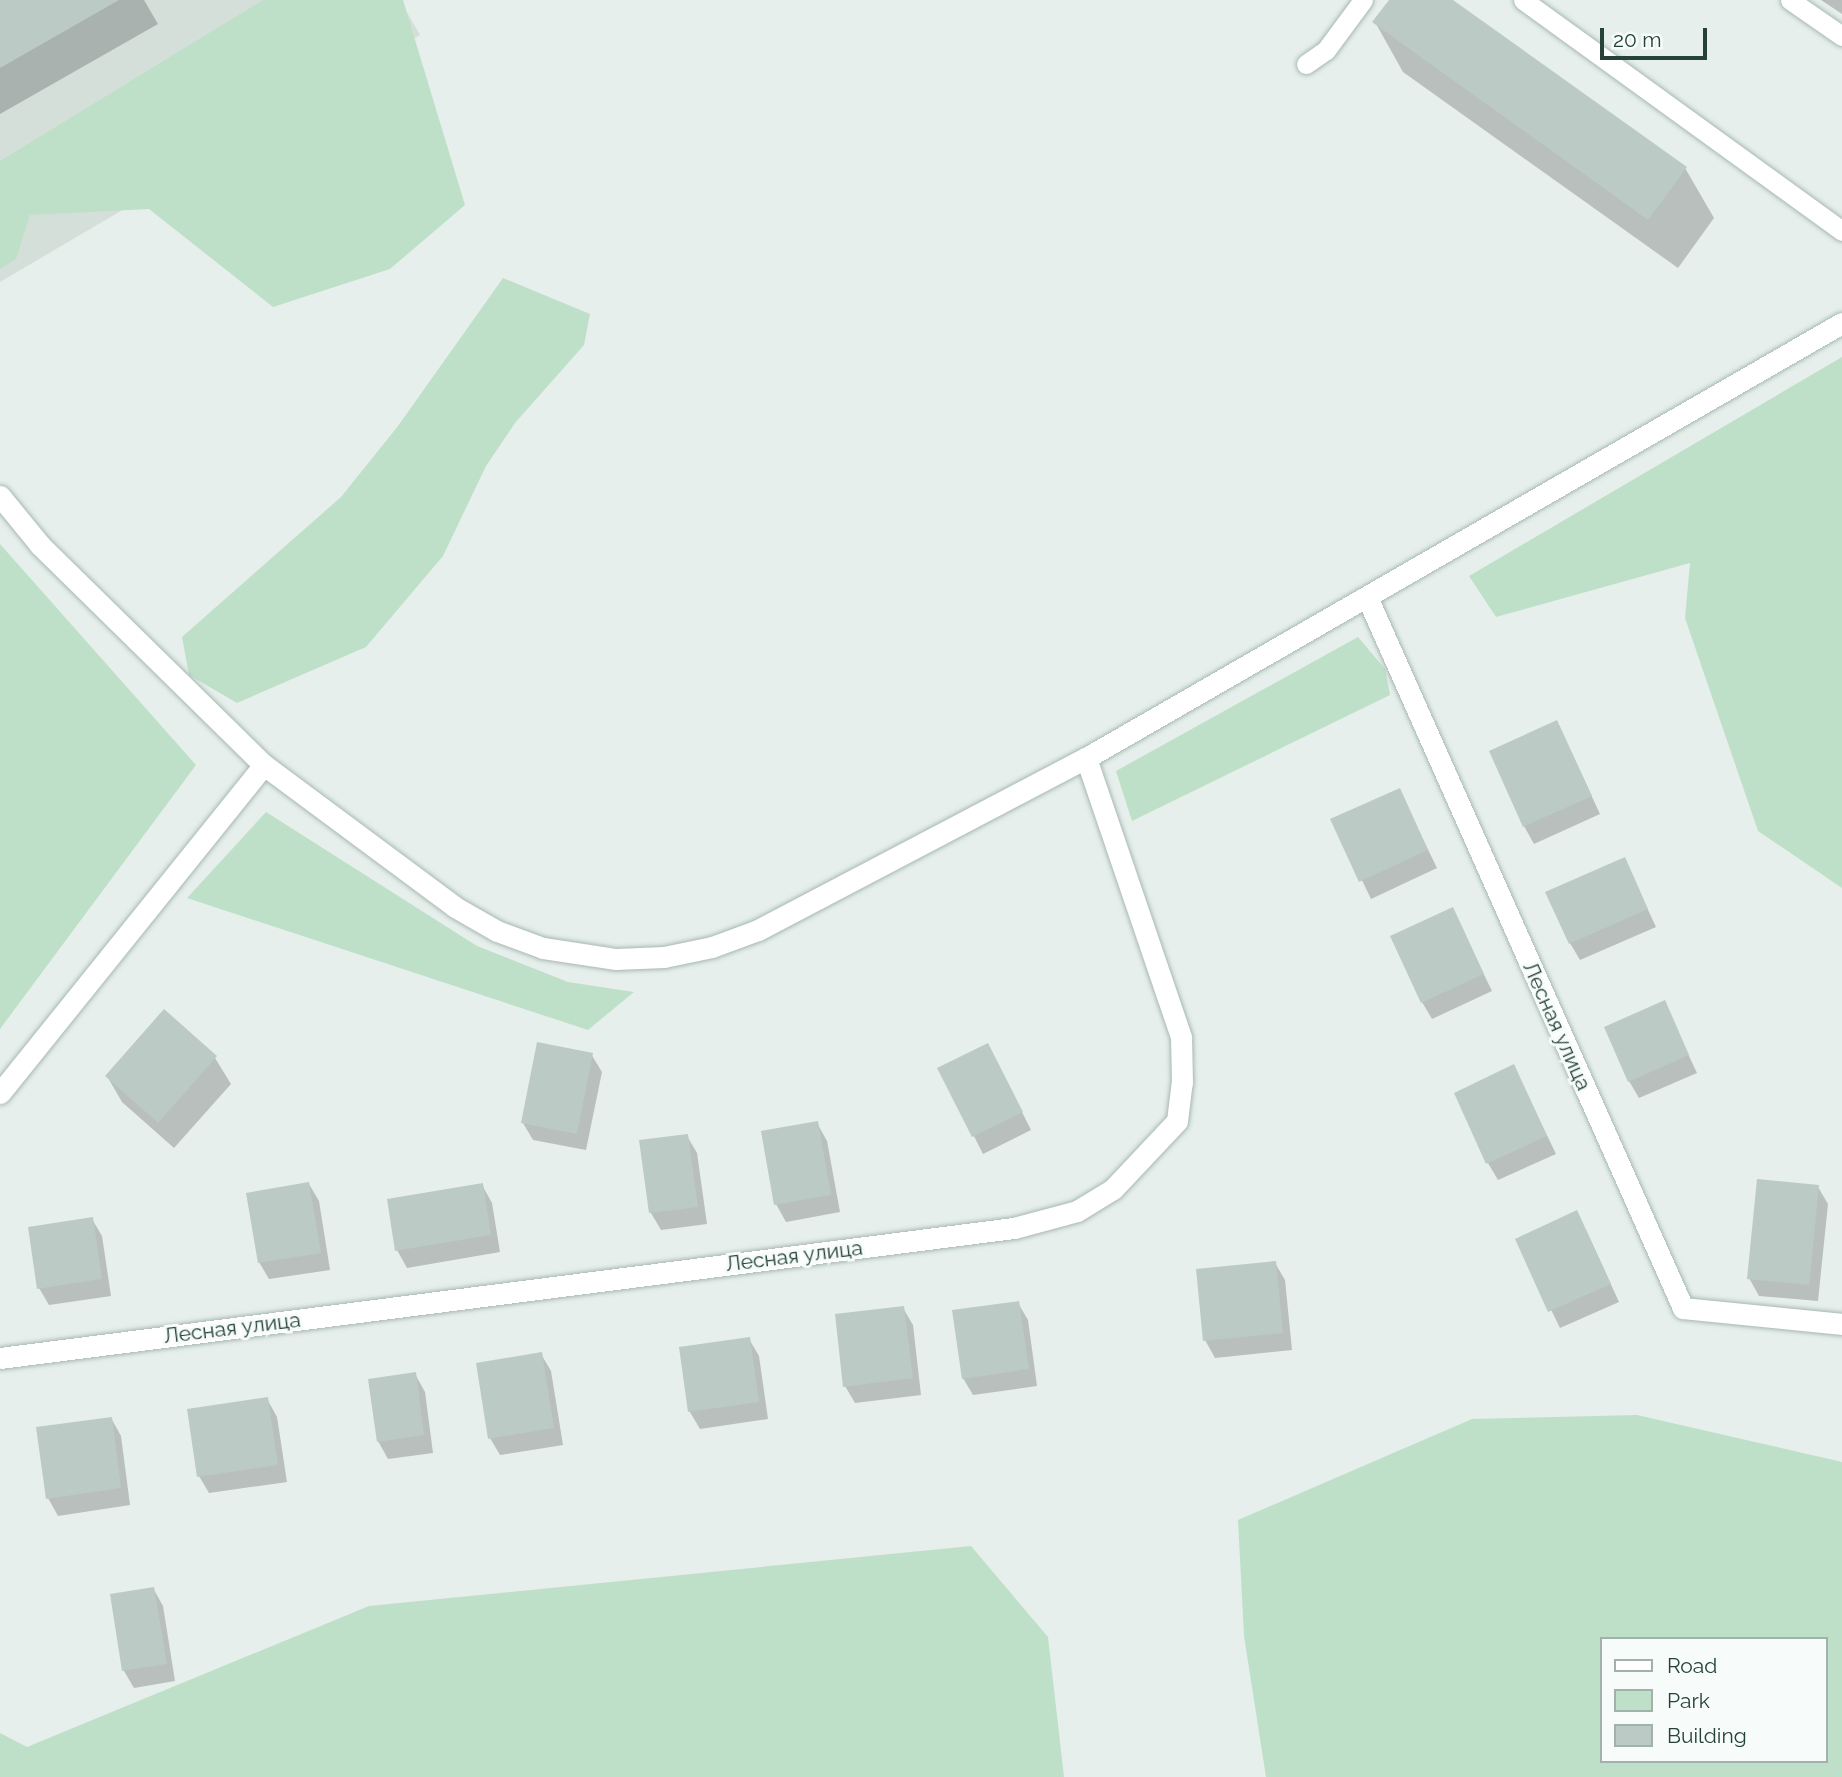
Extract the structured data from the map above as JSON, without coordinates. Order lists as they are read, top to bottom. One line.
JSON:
{"streets":{"street":["Лесная улица"]},"legend":["Road","Park","Building"],"scale_bar":"20 m"}
